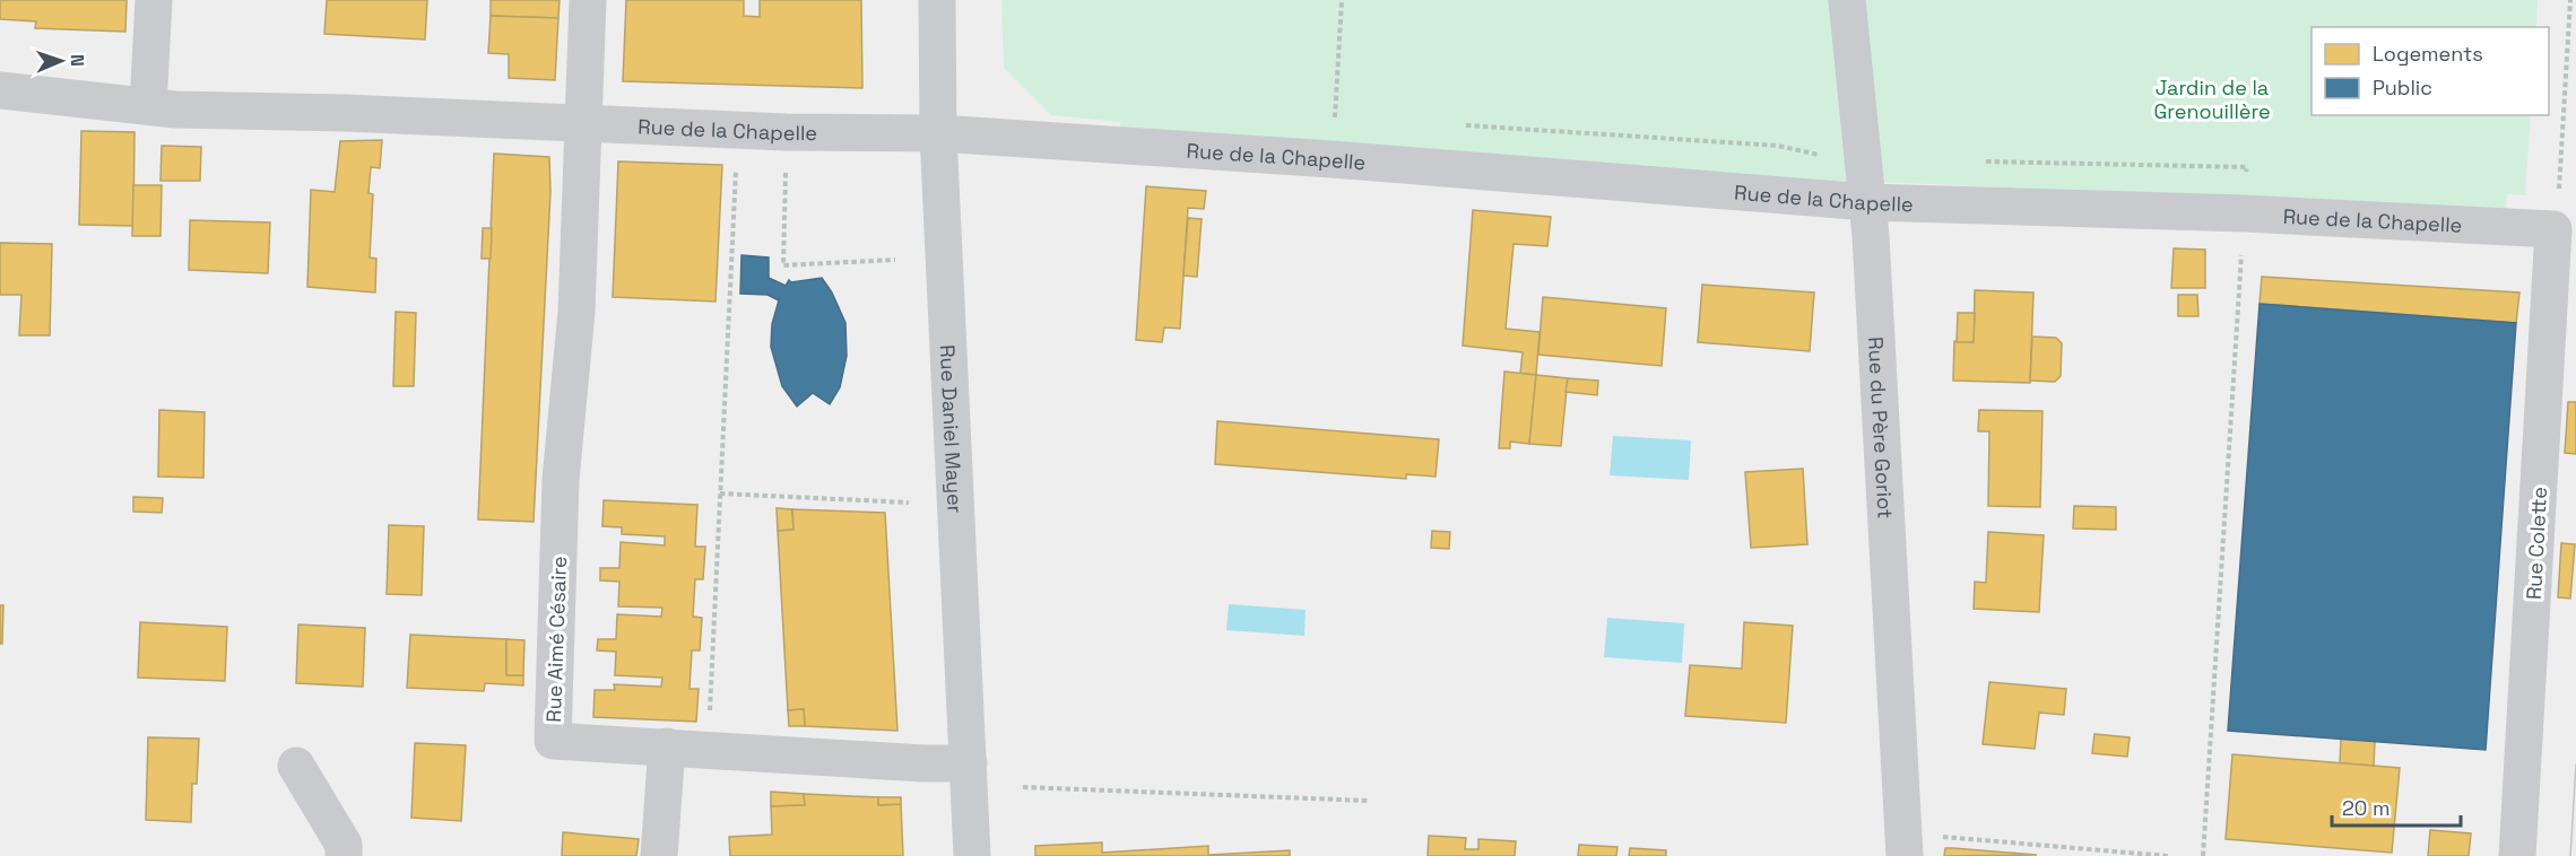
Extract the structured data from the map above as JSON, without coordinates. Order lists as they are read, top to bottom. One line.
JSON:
{"streets":{"main road":["Rue Daniel Mayer"],"street":["Rue de la Chapelle","Rue du Père Goriot","Rue Colette","Rue Aimé Césaire"]},"crossings":[["Rue de la Chapelle","Rue Daniel Mayer"],["Rue de la Chapelle","Rue du Père Goriot"],["Rue de la Chapelle","Rue Colette"],["Rue de la Chapelle","Rue Aimé Césaire"],["Rue Daniel Mayer","Rue Aimé Césaire"]],"parks":["Jardin de la Grenouillère"],"legend":["Logements","Public"],"scale_bar":"20 m","north":"right"}
